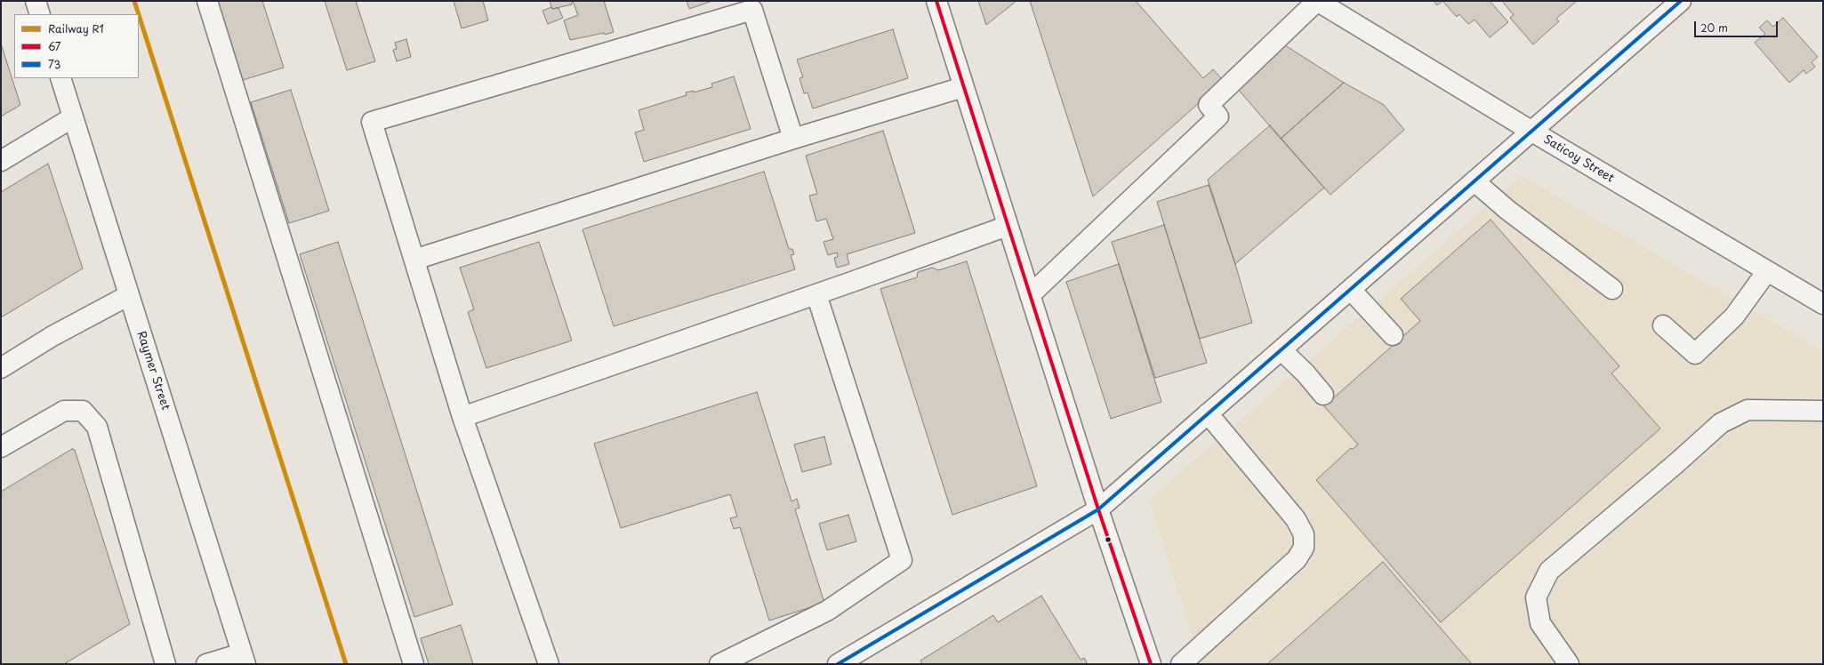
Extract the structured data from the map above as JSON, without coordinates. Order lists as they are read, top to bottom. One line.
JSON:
{"streets":{"street":["Saticoy Street","Raymer Street"]},"lines":["rail line R1","transit line 67","transit line 73"],"legend":["Railway R1","67","73"],"scale_bar":"20 m"}
